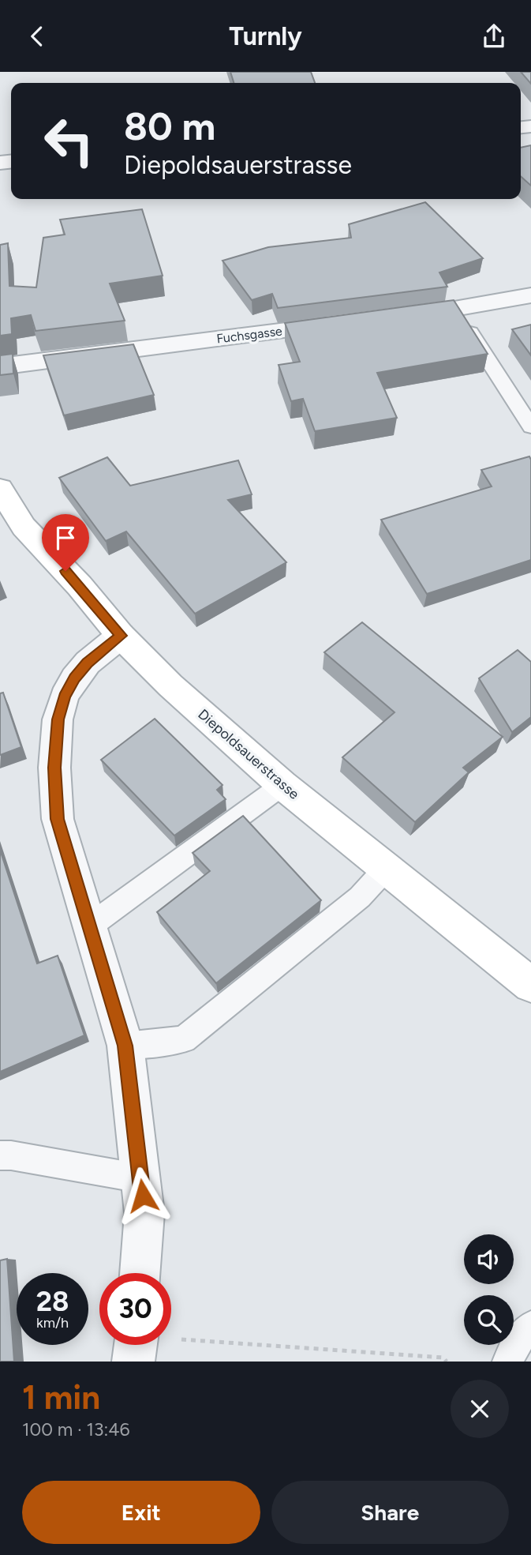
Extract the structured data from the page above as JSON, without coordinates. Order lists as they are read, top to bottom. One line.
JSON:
{"streets":{"main road":["Diepoldsauerstrasse"],"street":["Fuchsgasse"]},"page":{"header":"Turnly","turn":["80 m","Diepoldsauerstrasse"],"speed":"28 km/h","limit":"30","heading":["1 min","100 m · 13:46"],"buttons":["Exit","Share"]}}
